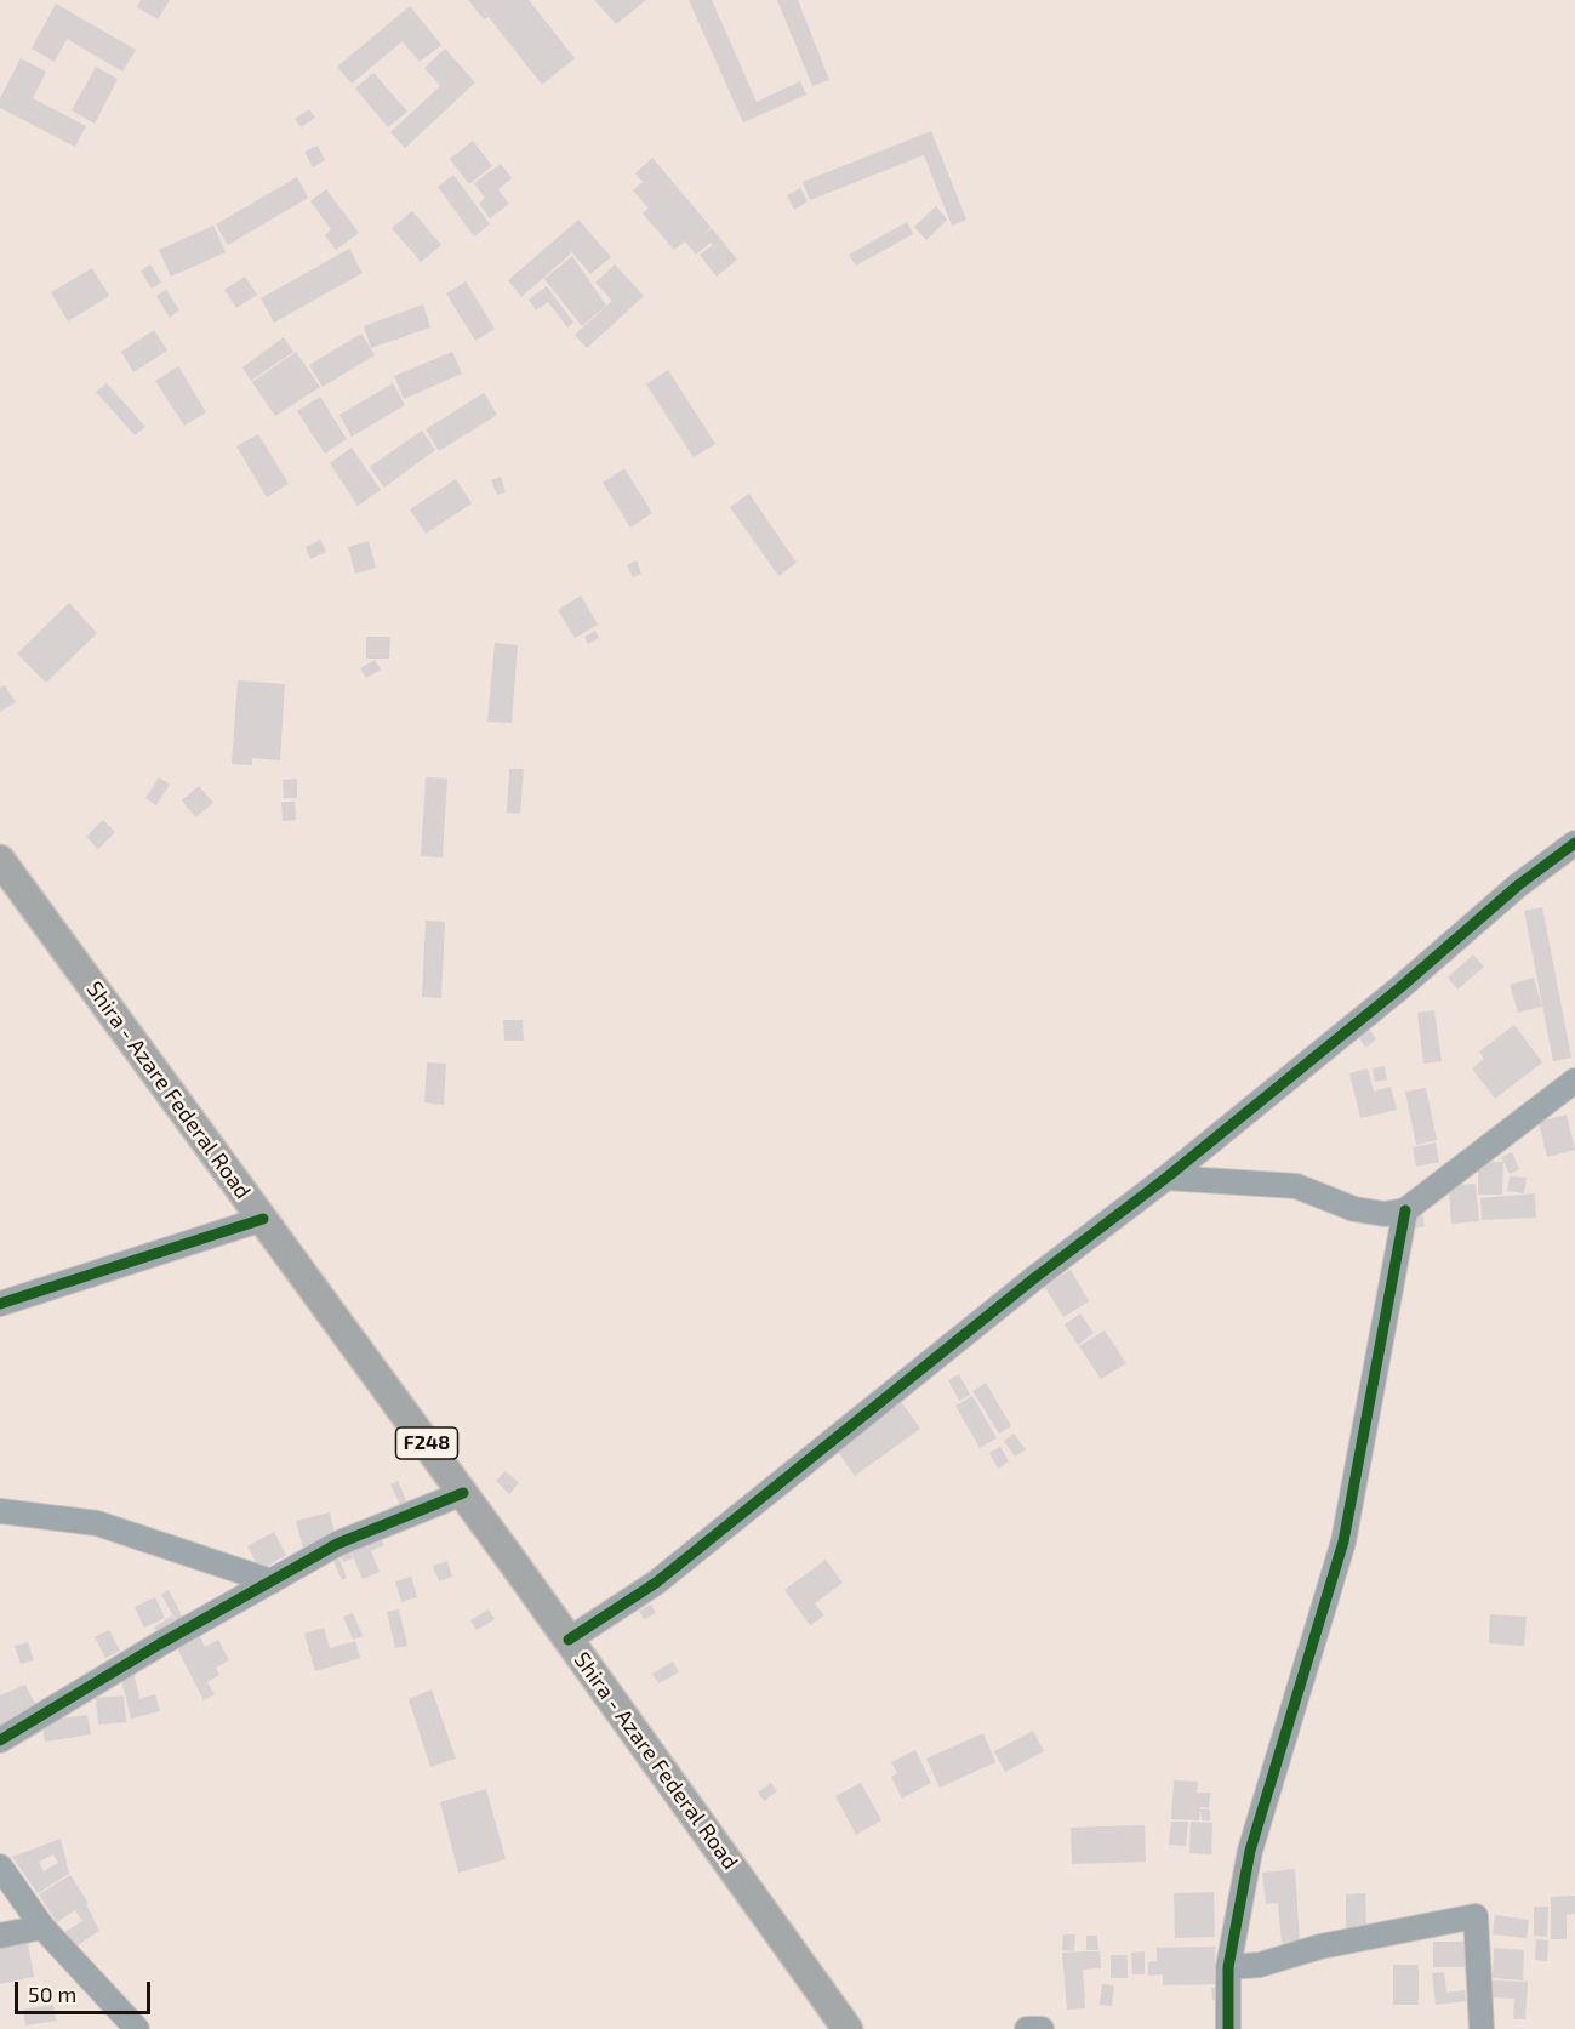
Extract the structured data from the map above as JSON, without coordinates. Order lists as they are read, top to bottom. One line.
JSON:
{"streets":{"main road":["Shira - Azare Federal Road","F248"]},"scale_bar":"50 m"}
